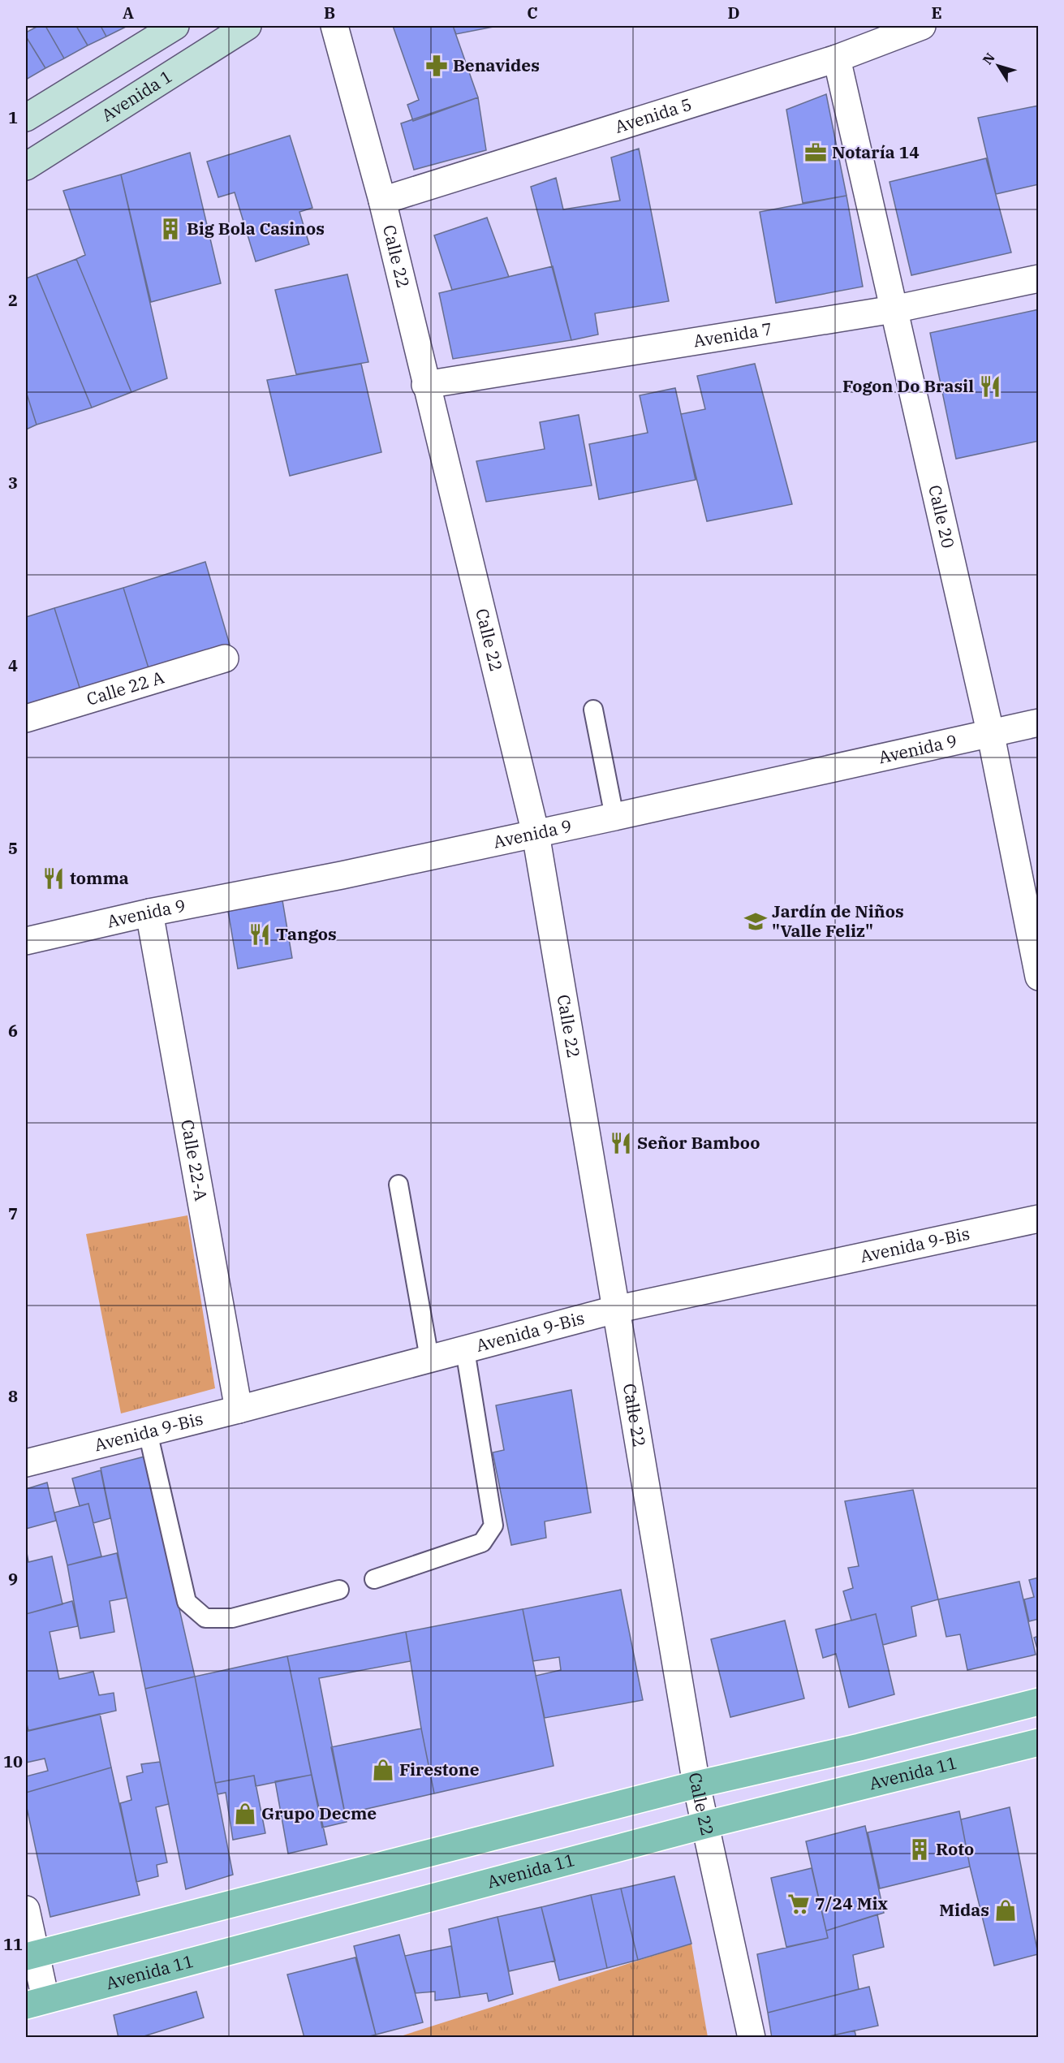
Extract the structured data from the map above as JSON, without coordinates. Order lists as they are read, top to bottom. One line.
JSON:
{"streets":{"main road":["Avenida 1","Avenida 11"],"street":["Avenida 5","Calle 22","Avenida 7","Calle 20","Calle 22 A","Avenida 9","Calle 22-A","Avenida 9-Bis"]},"crossings":[["Avenida 5","Calle 22"],["Avenida 5","Calle 20"],["Calle 22","Avenida 7"],["Calle 22","Avenida 9"],["Calle 22","Avenida 9-Bis"],["Calle 22","Avenida 11"],["Avenida 7","Calle 20"],["Calle 20","Avenida 9"],["Avenida 9","Calle 22-A"],["Calle 22-A","Avenida 9-Bis"]],"places":{"pharmacy":["Benavides"],"office":["Notaría 14"],"building":["Big Bola Casinos","Roto"],"restaurant":["Fogon Do Brasil","tomma","Tangos","Señor Bamboo"],"school or university":["Jardín de Niños \"Valle Feliz\""],"shop":["Firestone","Grupo Decme","Midas"],"supermarket":["7/24 Mix"]},"north":"top left","grid":{"columns":["A","B","C","D","E"],"rows":["1","2","3","4","5","6","7","8","9","10","11"]}}
